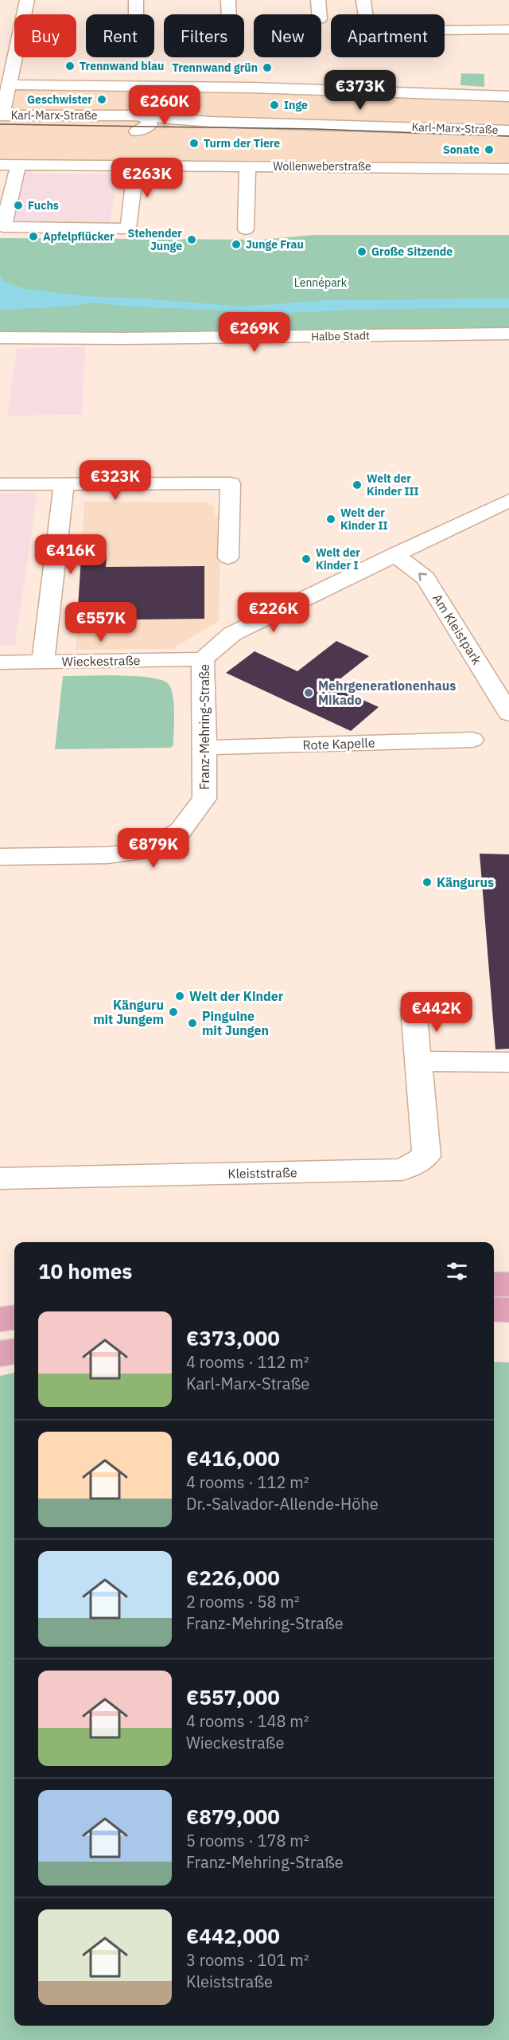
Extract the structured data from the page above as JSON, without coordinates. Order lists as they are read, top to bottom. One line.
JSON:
{"streets":{"street":["Karl-Marx-Straße","Wollenweberstraße","Halbe Stadt","Am Kleistpark","Wieckestraße","Franz-Mehring-Straße","Rote Kapelle","Kleiststraße"]},"crossings":[["Am Kleistpark","Franz-Mehring-Straße"],["Wieckestraße","Franz-Mehring-Straße"],["Franz-Mehring-Straße","Rote Kapelle"]],"one_way":["Am Kleistpark"],"parks":["Lennépark"],"places":["Trennwand blau","Trennwand grün","Geschwister","Inge","Turm der Tiere","Sonate","Fuchs","Apfelpflücker","Stehender Junge","Junge Frau","Große Sitzende","Welt der Kinder III","Welt der Kinder II","Welt der Kinder I","Mehrgenerationenhaus Mikado","Kängurus","Welt der Kinder","Känguru mit Jungem","Pinguine mit Jungen"],"page":{"chip":["Buy","Rent","Filters","New","Apartment"],"price":["€373K","€260K","€263K","€269K","€323K","€416K","€226K","€557K","€879K","€442K"],"heading":"10 homes","list":[{"name":"€373,000","note":"4 rooms · 112 m² · Karl-Marx-Straße"},{"name":"€416,000","note":"4 rooms · 112 m² · Dr.-Salvador-Allende-Höhe"},{"name":"€226,000","note":"2 rooms · 58 m² · Franz-Mehring-Straße"},{"name":"€557,000","note":"4 rooms · 148 m² · Wieckestraße"},{"name":"€879,000","note":"5 rooms · 178 m² · Franz-Mehring-Straße"},{"name":"€442,000","note":"3 rooms · 101 m² · Kleiststraße"}]}}
